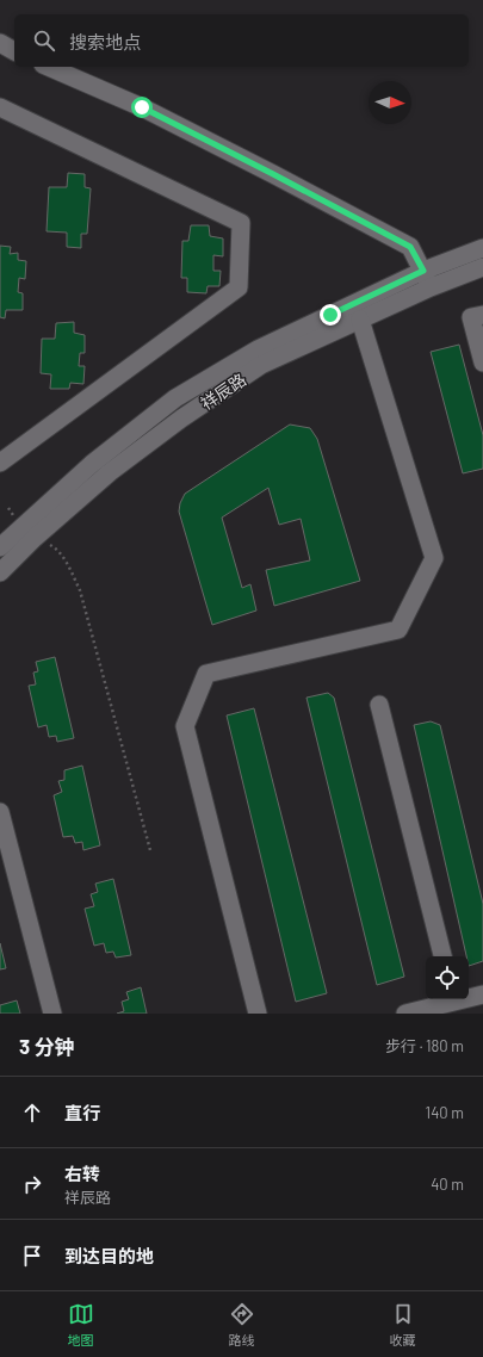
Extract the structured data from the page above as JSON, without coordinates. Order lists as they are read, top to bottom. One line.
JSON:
{"streets":{"street":["祥辰路"]},"north":"right","page":{"search":"搜索地点","heading":["3 分钟","步行 · 180 m"],"list":[["直行","140 m"],["右转","祥辰路","40 m"],"到达目的地"],"nav":["地图","路线","收藏"]}}
